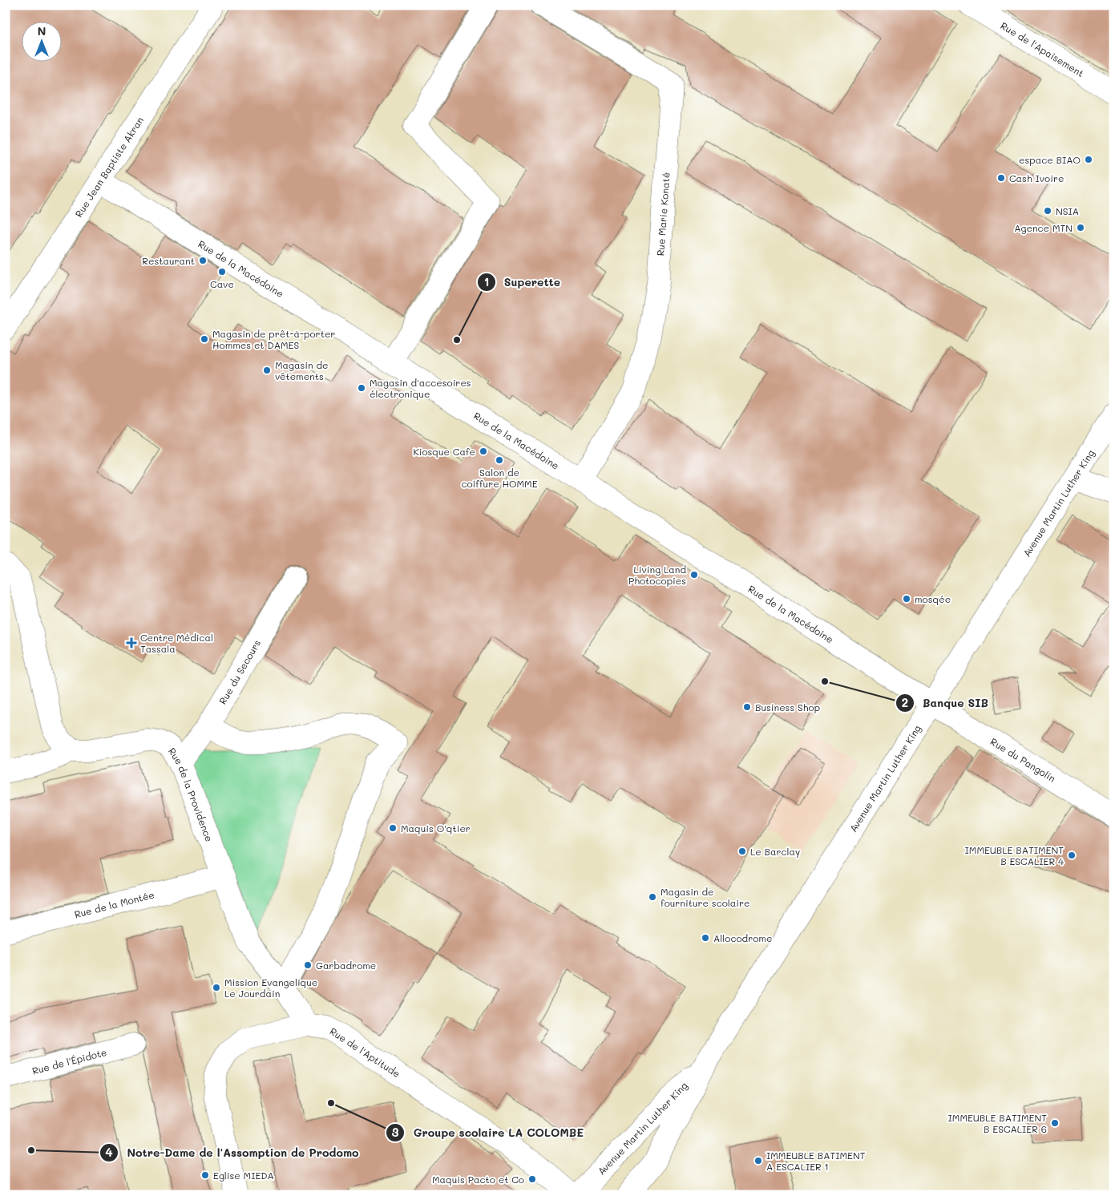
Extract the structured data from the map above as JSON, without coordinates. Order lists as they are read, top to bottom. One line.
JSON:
{"streets":{"street":["Rue de l'Apaisement","Rue Jean Baptiste Akran","Rue Marie Konaté","Rue de la Macédoine","Avenue Martin Luther King","Rue du Secours","Rue du Pangolin","Rue de la Providence","Rue de la Montée","Rue de l'Aptitude","Rue de l'Épidote"]},"crossings":[["Rue Jean Baptiste Akran","Rue de la Macédoine"],["Rue Marie Konaté","Rue de la Macédoine"],["Rue de la Macédoine","Avenue Martin Luther King"],["Rue de la Macédoine","Rue du Pangolin"],["Avenue Martin Luther King","Rue du Pangolin"],["Rue du Secours","Rue de la Providence"],["Rue de la Providence","Rue de la Montée"],["Rue de la Providence","Rue de l'Aptitude"]],"places":{"other":["espace BIAO","Cash Ivoire","NSIA","Agence MTN","Restaurant","Cave","Magasin de prêt-à-porter Hommes et DAMES","Superette","Magasin de vêtements","Magasin d'accesoires électronique","Kiosque Cafe","Salon de coiffure HOMME","Living Land Photocopies","mosqée","Banque SIB","Business Shop","Maquis O'qtier","Le Barclay","IMMEUBLE BATIMENT B ESCALIER 4","Magasin de fourniture scolaire","Allocodrome","Garbadrome","Mission Evangelique Le Jourdain","Groupe scolaire LA COLOMBE","IMMEUBLE BATIMENT B ESCALIER 6","Notre-Dame de l'Assomption de Prodomo","IMMEUBLE BATIMENT A ESCALIER 1","Eglise MIEDA","Maquis Pacto et Co"],"health":["Centre Médical Tassala"]},"north":"top"}
